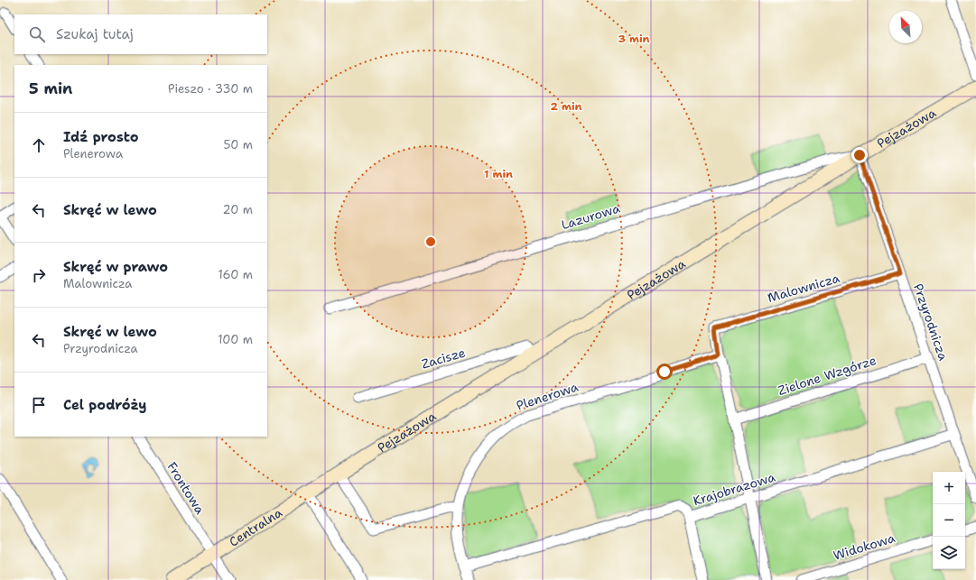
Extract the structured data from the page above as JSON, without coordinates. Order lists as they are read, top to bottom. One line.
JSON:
{"streets":{"street":["Pejzażowa","Lazurowa","Malownicza","Przyrodnicza","Zacisze","Zielone Wzgórze","Plenerowa","Frontowa","Krajobrazowa","Centralna","Widokowa"]},"crossings":[["Pejzażowa","Lazurowa"],["Pejzażowa","Przyrodnicza"],["Pejzażowa","Zacisze"],["Pejzażowa","Centralna"],["Lazurowa","Przyrodnicza"],["Malownicza","Przyrodnicza"],["Malownicza","Plenerowa"],["Przyrodnicza","Zielone Wzgórze"],["Przyrodnicza","Krajobrazowa"],["Plenerowa","Krajobrazowa"],["Frontowa","Centralna"]],"north":"top left","page":{"search":"Szukaj tutaj","heading":["5 min","Pieszo · 330 m"],"list":[["Idź prosto","Plenerowa","50 m"],["Skręć w lewo","20 m"],["Skręć w prawo","Malownicza","160 m"],["Skręć w lewo","Przyrodnicza","100 m"],"Cel podróży"],"map_buttons":["+","−"]},"rings":["3 min","2 min","1 min"]}
